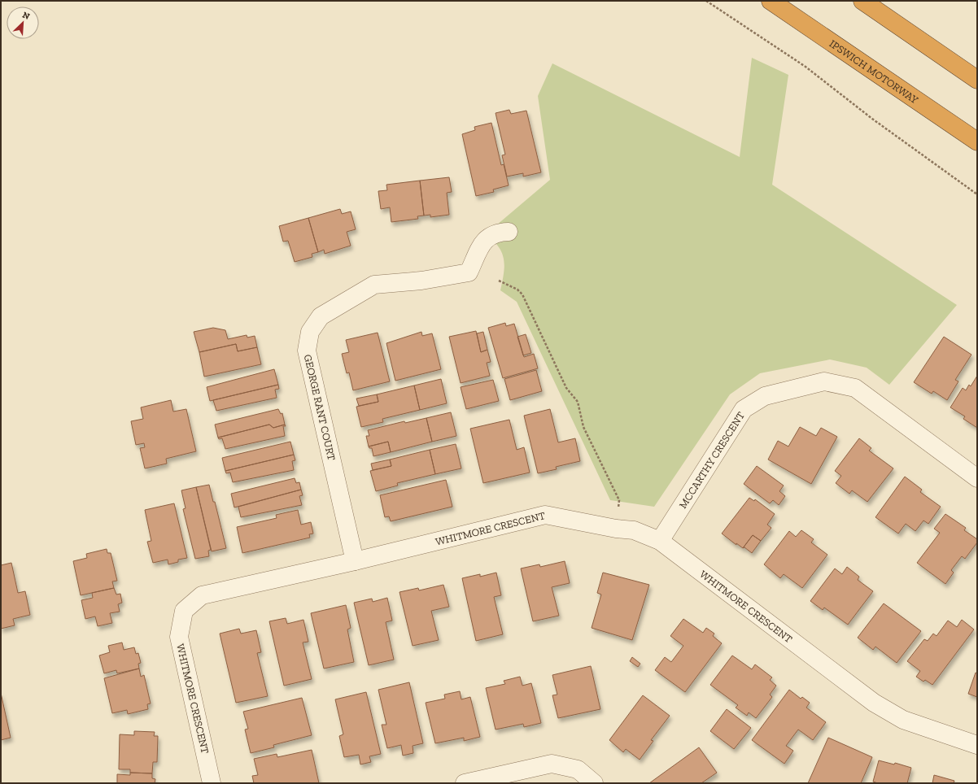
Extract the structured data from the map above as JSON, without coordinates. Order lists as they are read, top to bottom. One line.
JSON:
{"streets":{"highway":["IPSWICH MOTORWAY"],"street":["GEORGE RANT COURT","MCCARTHY CRESCENT","WHITMORE CRESCENT"]},"crossings":[["GEORGE RANT COURT","WHITMORE CRESCENT"],["MCCARTHY CRESCENT","WHITMORE CRESCENT"]],"north":"top right"}
